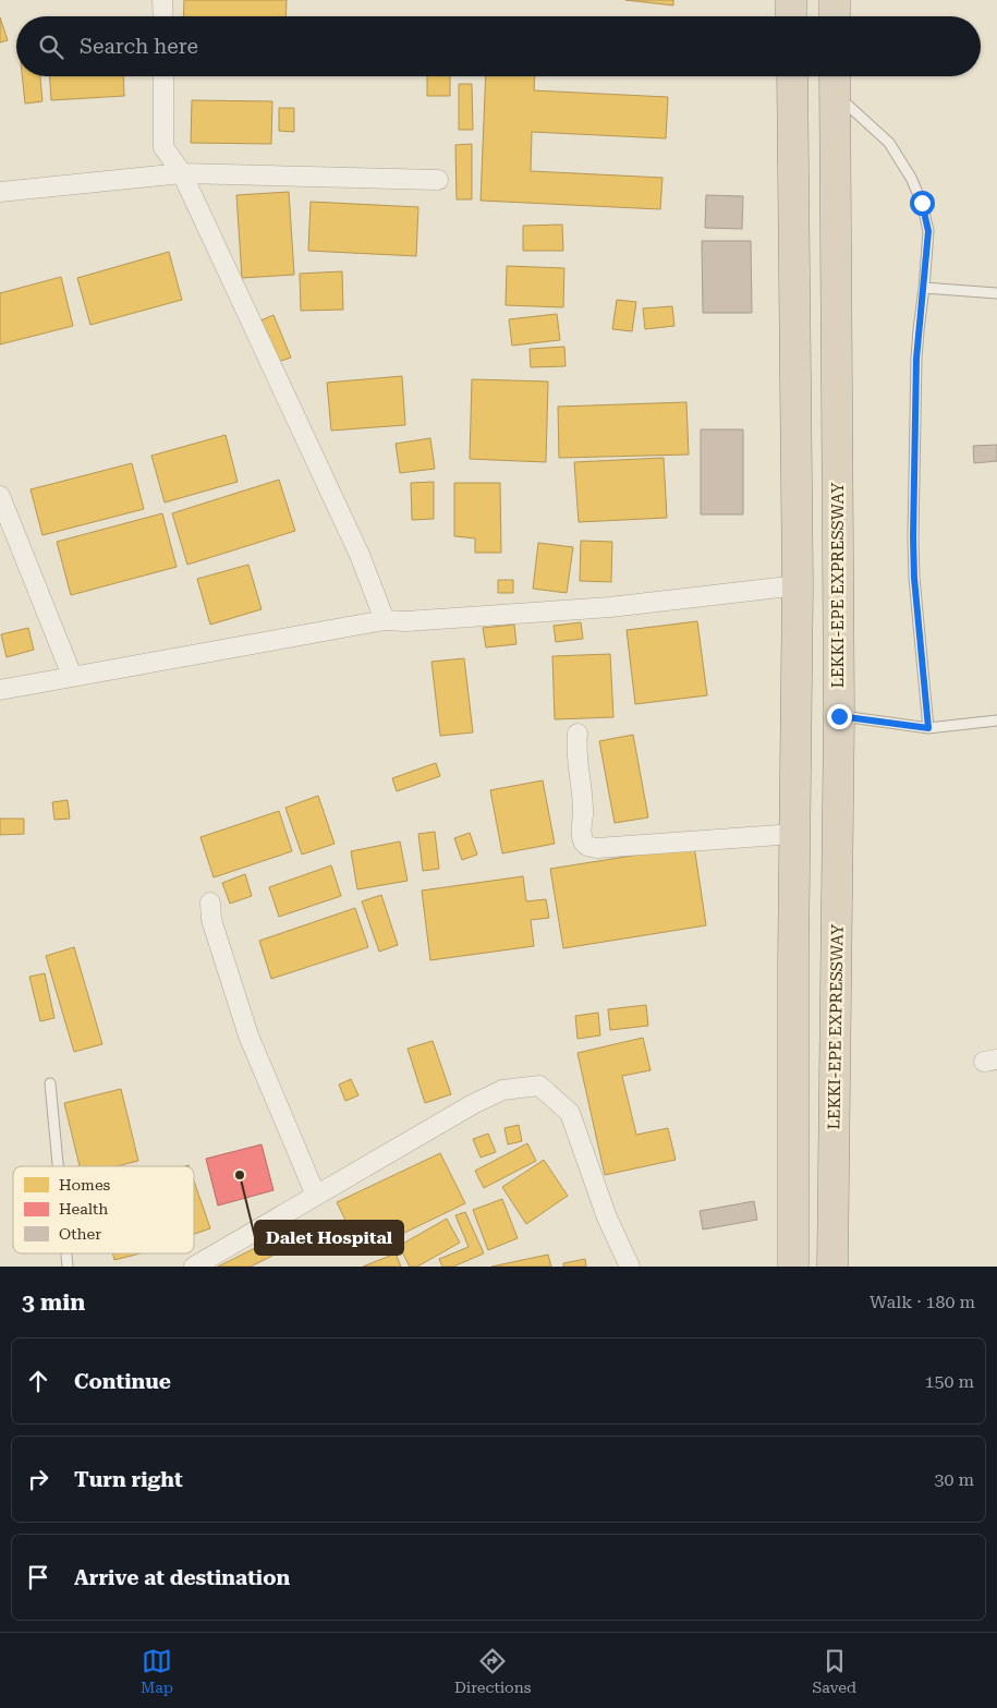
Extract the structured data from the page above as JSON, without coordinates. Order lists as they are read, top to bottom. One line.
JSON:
{"streets":{"highway":["LEKKI-EPE EXPRESSWAY"]},"places":["Dalet Hospital"],"legend":["Homes","Health","Other"],"page":{"search":"Search here","heading":["3 min","Walk · 180 m"],"list":[["Continue","150 m"],["Turn right","30 m"],"Arrive at destination"],"nav":["Map","Directions","Saved"]}}
